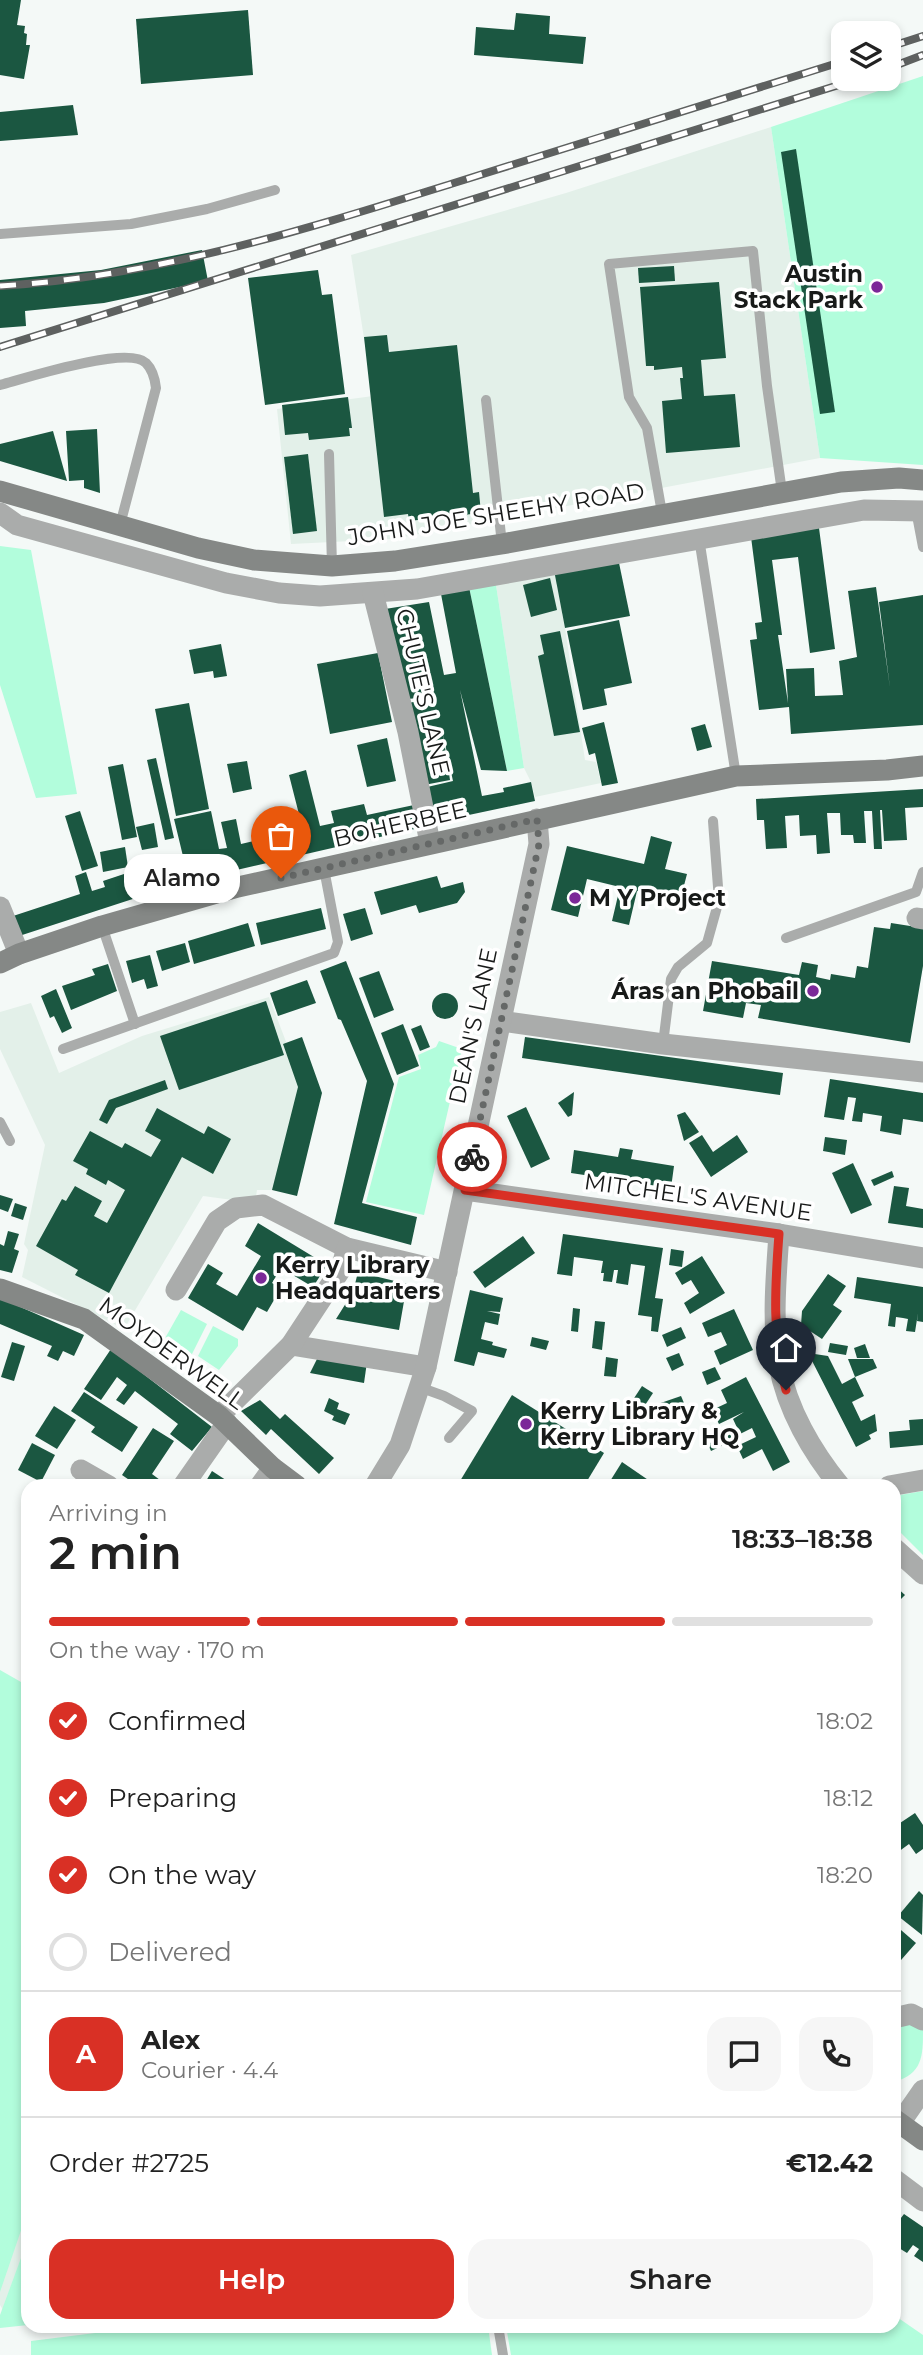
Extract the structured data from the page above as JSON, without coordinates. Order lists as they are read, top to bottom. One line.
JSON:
{"streets":{"main road":["JOHN JOE SHEEHY ROAD","BOHERBEE","MOYDERWELL"],"street":["CHUTE'S LANE","DEAN'S LANE","MITCHEL'S AVENUE"]},"crossings":[["CHUTE'S LANE","BOHERBEE"],["BOHERBEE","DEAN'S LANE"],["DEAN'S LANE","MITCHEL'S AVENUE"]],"places":["Austin Stack Park","Alamo","M Y Project","Áras an Phobail","Kerry Library Headquarters","Kerry Library & Kerry Library HQ"],"page":{"bubble":"Alamo","heading":["2 min","Arriving in","18:33–18:38"],"panel":["Alex","Courier · 4.4","Order #2725","€12.42"],"bar":"On the way · 170 m","list":[["Confirmed","18:02"],["Preparing","18:12"],["On the way","18:20"],"Delivered"],"round":"A","buttons":["Help","Share"]}}
